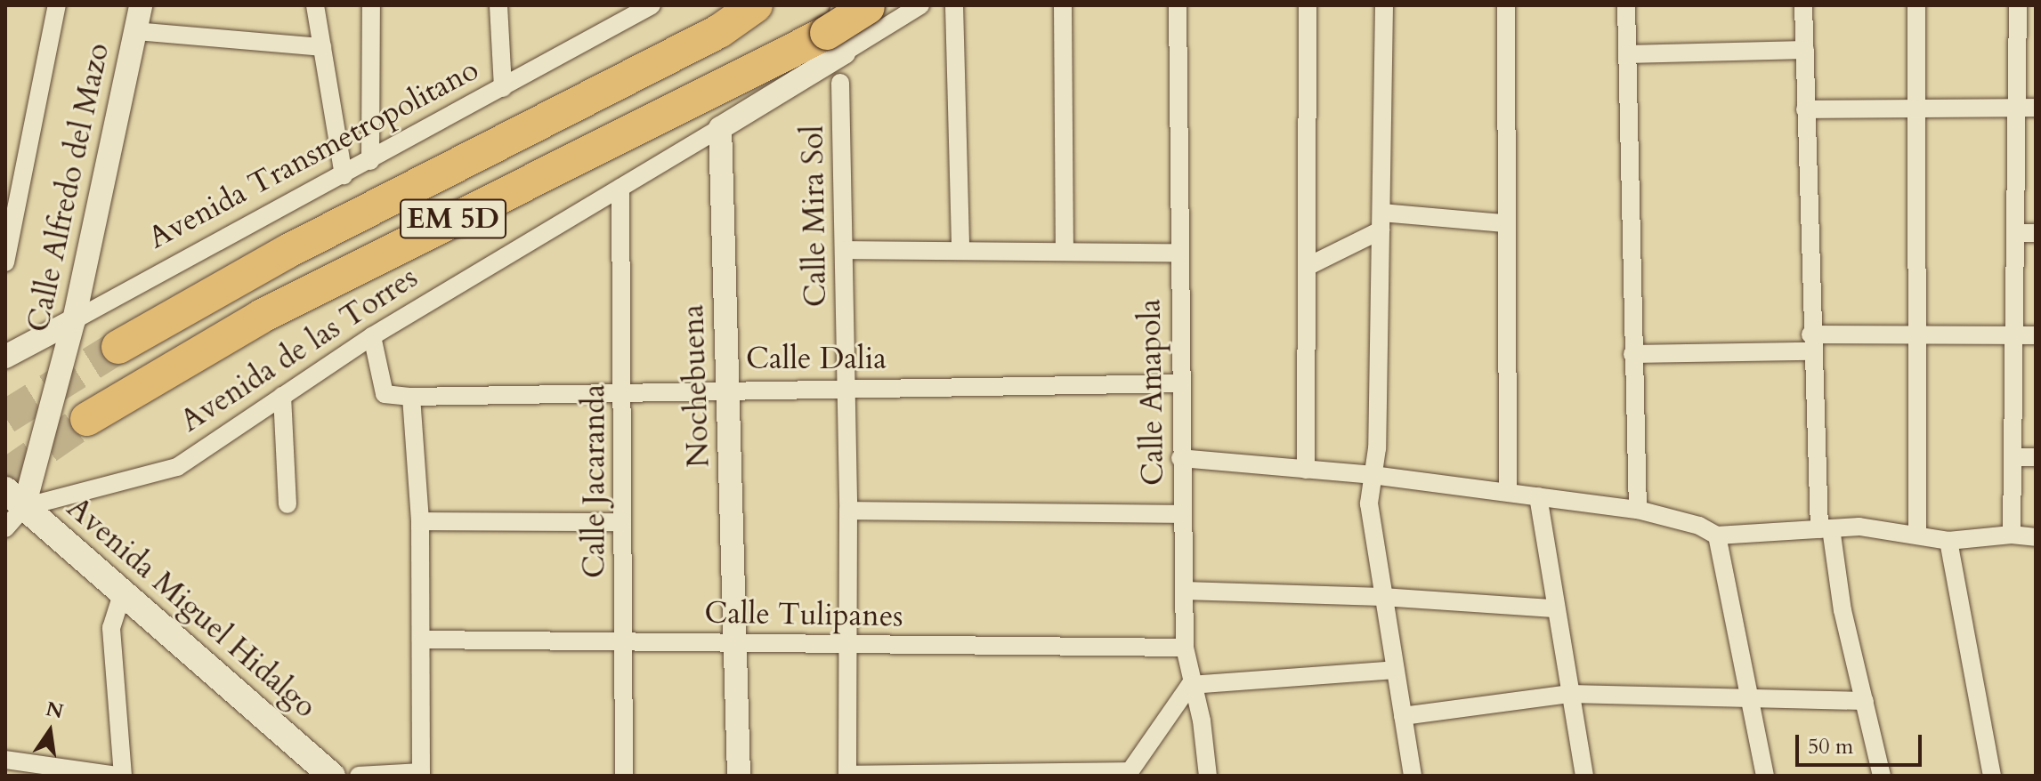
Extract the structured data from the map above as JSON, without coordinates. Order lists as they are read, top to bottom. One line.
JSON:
{"streets":{"highway":["EM 5D"],"main road":["Avenida Miguel Hidalgo"],"street":["Avenida Transmetropolitano","Calle Alfredo del Mazo","Calle Mira Sol","Avenida de las Torres","Calle Dalia","Nochebuena","Calle Amapola","Calle Jacaranda","Calle Tulipanes"]},"crossings":[["Avenida Transmetropolitano","Calle Alfredo del Mazo"],["Calle Alfredo del Mazo","Avenida de las Torres"],["Calle Alfredo del Mazo","Avenida Miguel Hidalgo"],["Calle Mira Sol","Calle Dalia"],["Calle Mira Sol","Calle Tulipanes"],["EM 5D","Avenida de las Torres"],["Avenida de las Torres","Nochebuena"],["Avenida de las Torres","Calle Jacaranda"],["Avenida de las Torres","Avenida Miguel Hidalgo"],["Calle Dalia","Nochebuena"],["Calle Dalia","Calle Amapola"],["Calle Dalia","Calle Jacaranda"],["Nochebuena","Calle Tulipanes"],["Calle Amapola","Calle Tulipanes"],["Calle Jacaranda","Calle Tulipanes"]],"scale_bar":"50 m","north":"top"}
